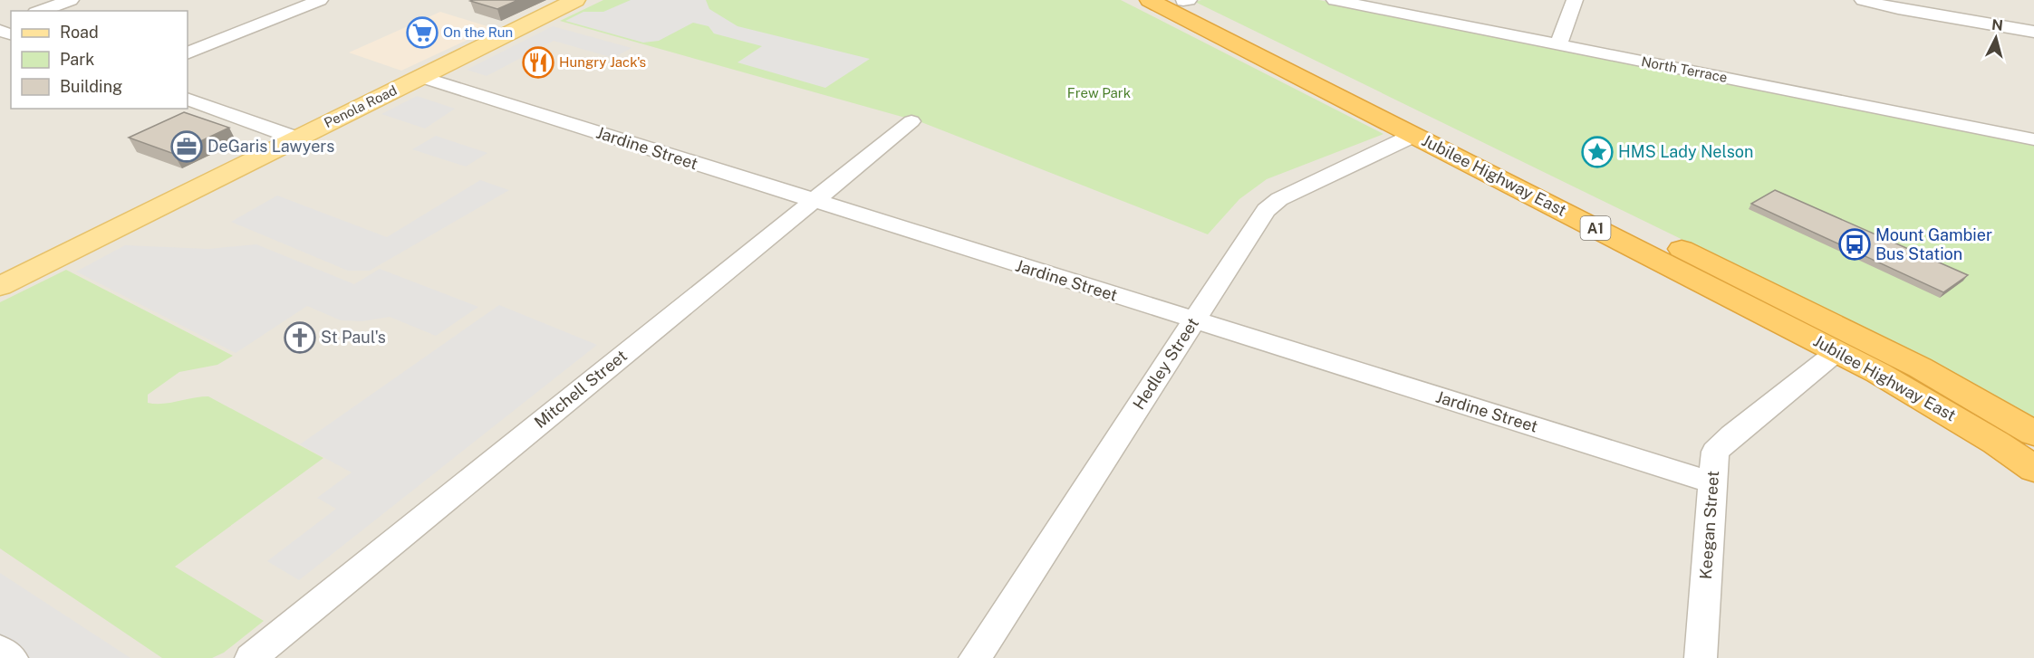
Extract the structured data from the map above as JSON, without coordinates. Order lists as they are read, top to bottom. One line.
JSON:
{"streets":{"highway":["Jubilee Highway East","A1"],"main road":["Penola Road"],"street":["North Terrace","Jardine Street","Hedley Street","Mitchell Street","Keegan Street"]},"crossings":[["Penola Road","Jardine Street"],["Jardine Street","Hedley Street"],["Jardine Street","Mitchell Street"],["Jardine Street","Keegan Street"],["Jubilee Highway East","Hedley Street"],["Jubilee Highway East","Keegan Street"]],"parks":["Frew Park"],"places":{"supermarket":["On the Run"],"restaurant":["Hungry Jack's"],"office":["DeGaris Lawyers"],"place":["HMS Lady Nelson"],"bus stop":["Mount Gambier Bus Station"],"church":["St Paul's"]},"legend":["Road","Park","Building"],"north":"top"}
